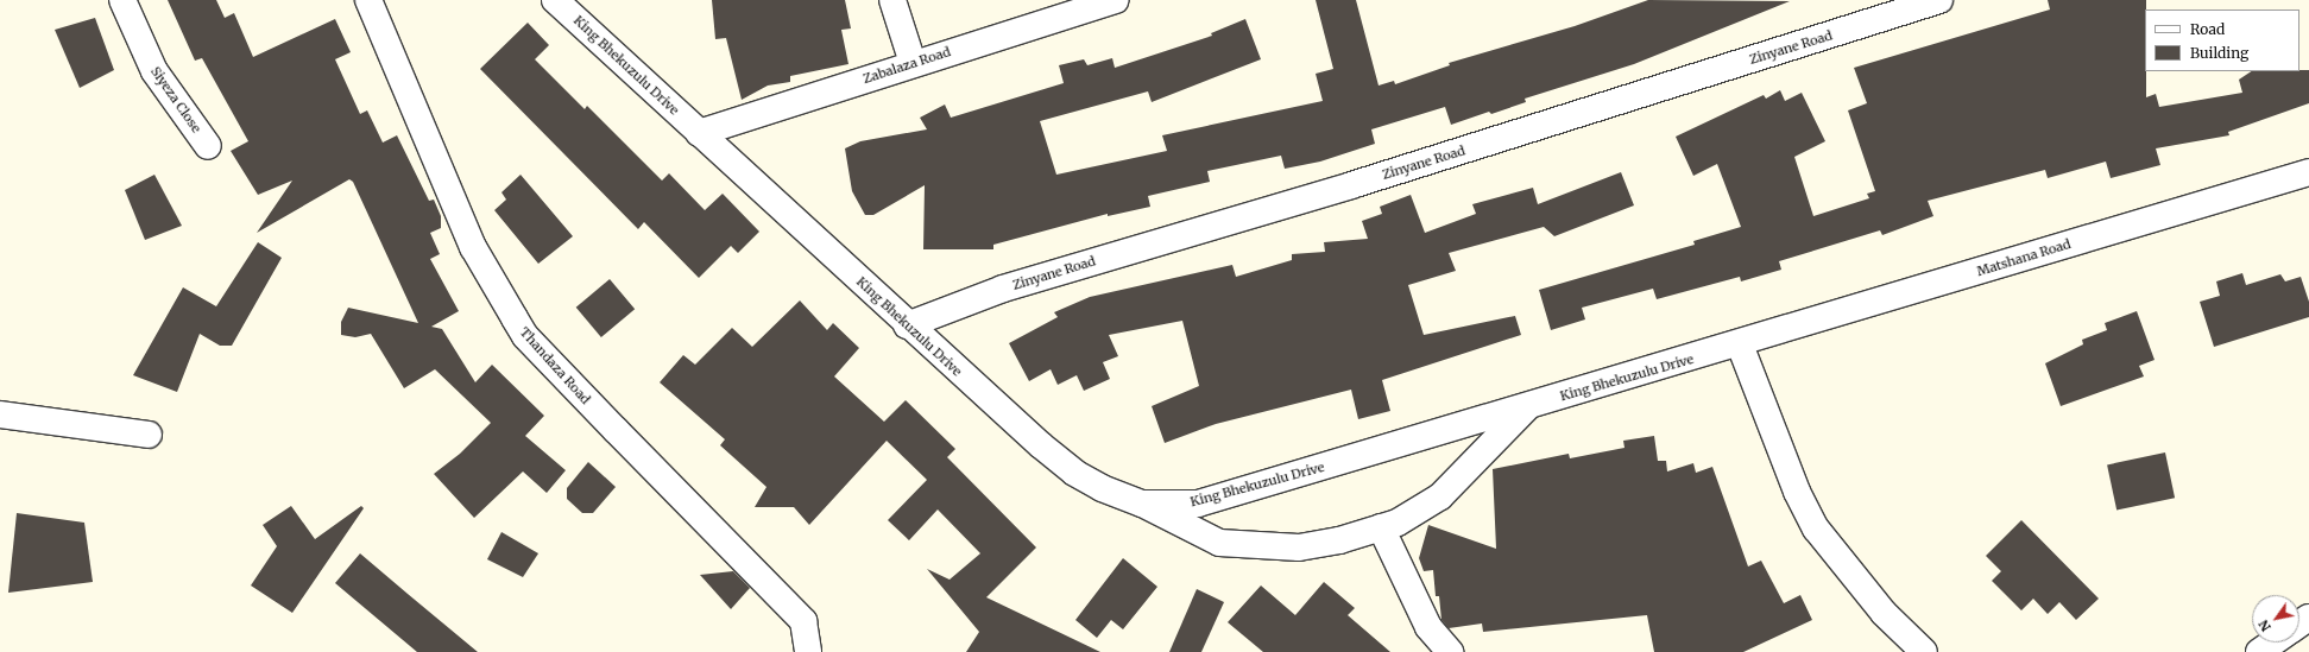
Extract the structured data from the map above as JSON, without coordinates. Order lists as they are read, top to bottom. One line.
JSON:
{"streets":{"street":["Zinyane Road","King Bhekuzulu Drive","Zabalaza Road","Siyeza Close","Matshana Road","Thandaza Road"]},"crossings":[["Zinyane Road","King Bhekuzulu Drive"],["King Bhekuzulu Drive","Zabalaza Road"],["King Bhekuzulu Drive","Matshana Road"]],"legend":["Road","Building"],"north":"bottom left"}
